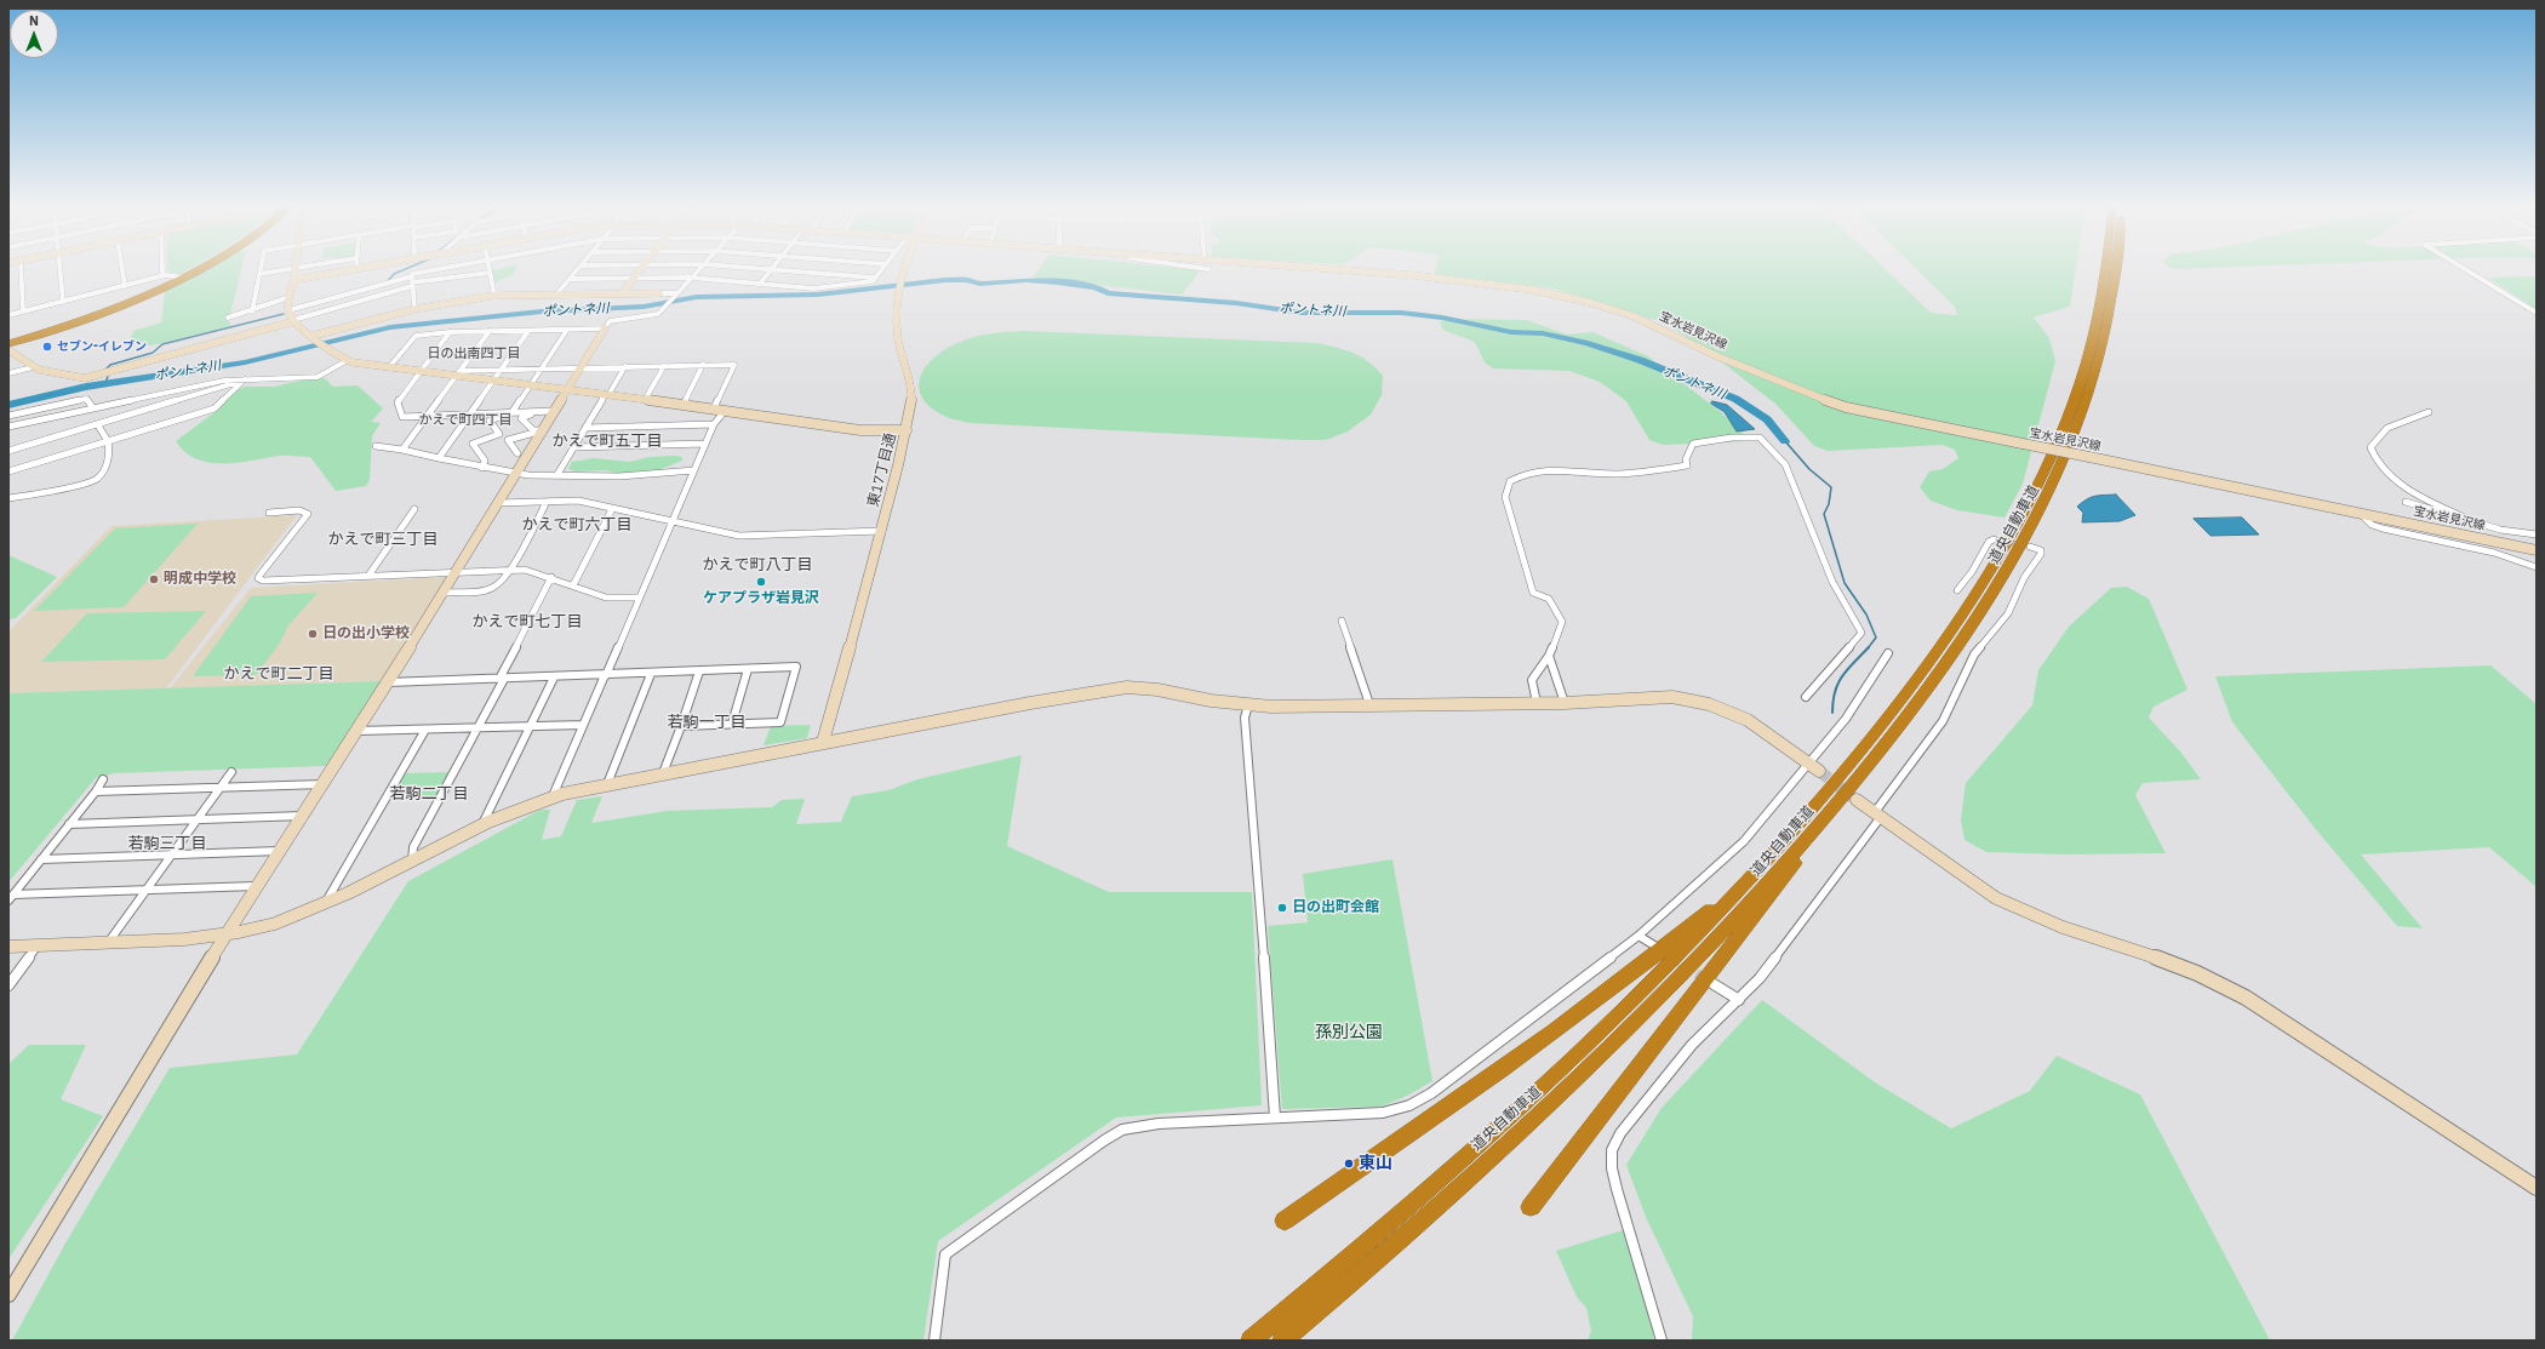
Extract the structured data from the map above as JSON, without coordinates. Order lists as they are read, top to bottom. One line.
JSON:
{"streets":{"highway":["道央自動車道"],"street":["宝水岩見沢線","東17丁目通"]},"districts":["日の出南四丁目","かえで町四丁目","かえで町五丁目","かえで町六丁目","かえで町三丁目","かえで町八丁目","かえで町七丁目","かえで町二丁目","若駒一丁目","若駒二丁目","若駒三丁目"],"water":["ポントネ川"],"parks":["孫別公園"],"places":["セブン-イレブン","明成中学校","ケアプラザ岩見沢","日の出小学校","日の出町会館","東山"],"north":"top"}
